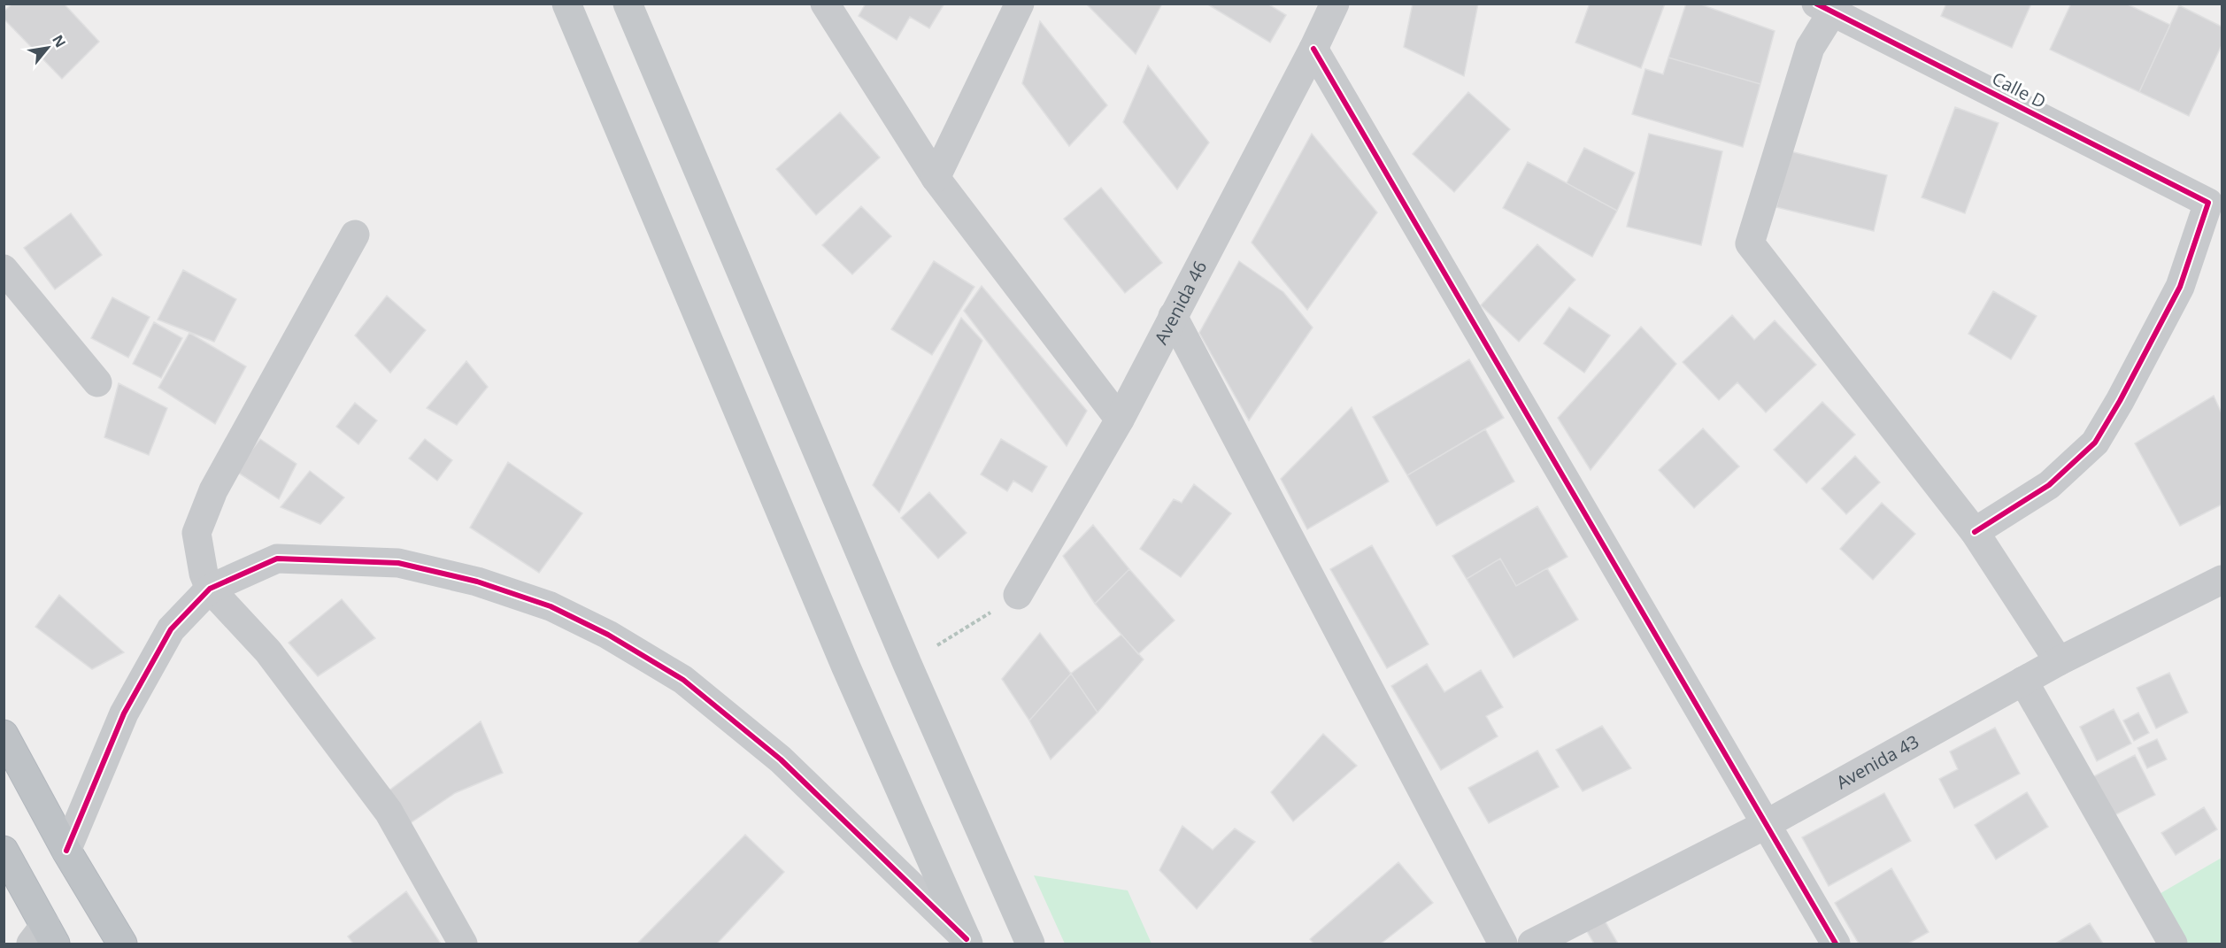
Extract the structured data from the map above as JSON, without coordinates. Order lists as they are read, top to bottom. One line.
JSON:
{"streets":{"street":["Calle D","Avenida 46","Avenida 43"]},"north":"top right"}
